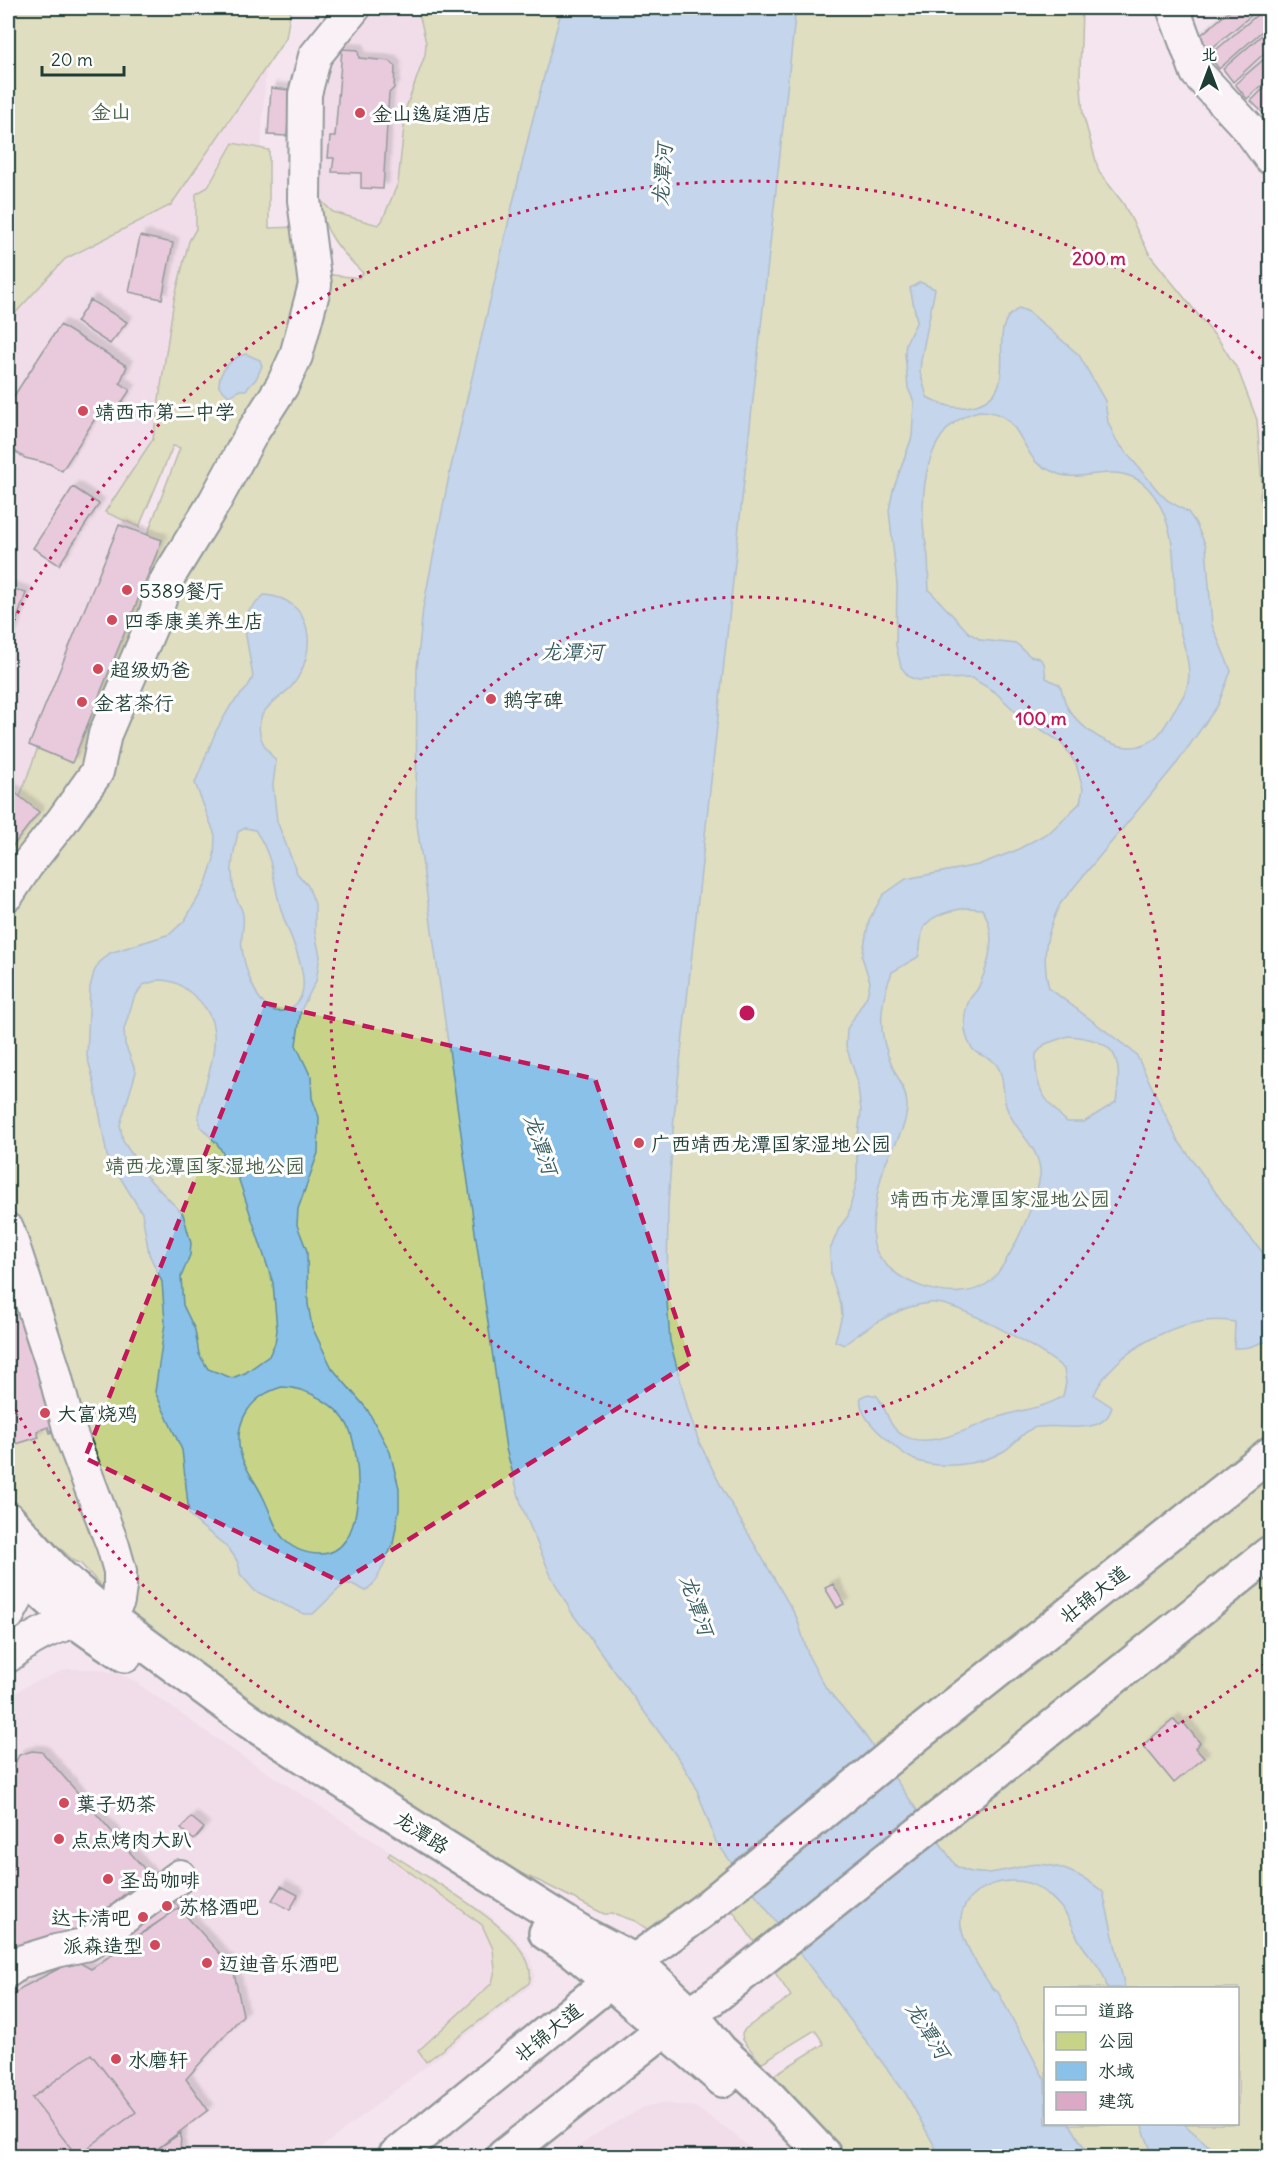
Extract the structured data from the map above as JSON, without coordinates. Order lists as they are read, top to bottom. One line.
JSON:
{"streets":{"main road":["壮锦大道","龙潭路"]},"crossings":[["壮锦大道","龙潭路"]],"water":["龙潭河"],"parks":["金山","靖西龙潭国家湿地公园","靖西市龙潭国家湿地公园"],"places":["金山逸庭酒店","靖西市第二中学","5389餐厅","四季康美养生店","超级奶爸","鹅字碑","金茗茶行","广西靖西龙潭国家湿地公园","大富烧鸡","葉子奶茶","点点烤肉大趴","圣岛咖啡","苏格酒吧","达卡清吧","派森造型","迈迪音乐酒吧","水磨轩"],"legend":["道路","公园","水域","建筑"],"scale_bar":"20 m","north":"top","rings":["200 m","100 m"]}
